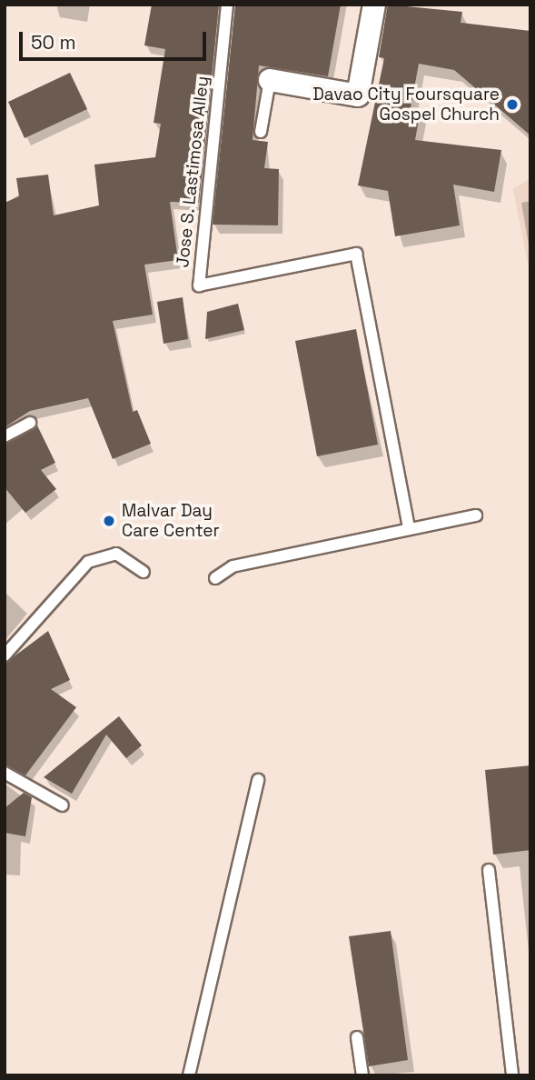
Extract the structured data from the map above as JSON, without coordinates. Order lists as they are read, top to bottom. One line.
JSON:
{"streets":{"lane":["Jose S. Lastimosa Alley"]},"places":["Davao City Foursquare Gospel Church","Malvar Day Care Center"],"scale_bar":"50 m"}
